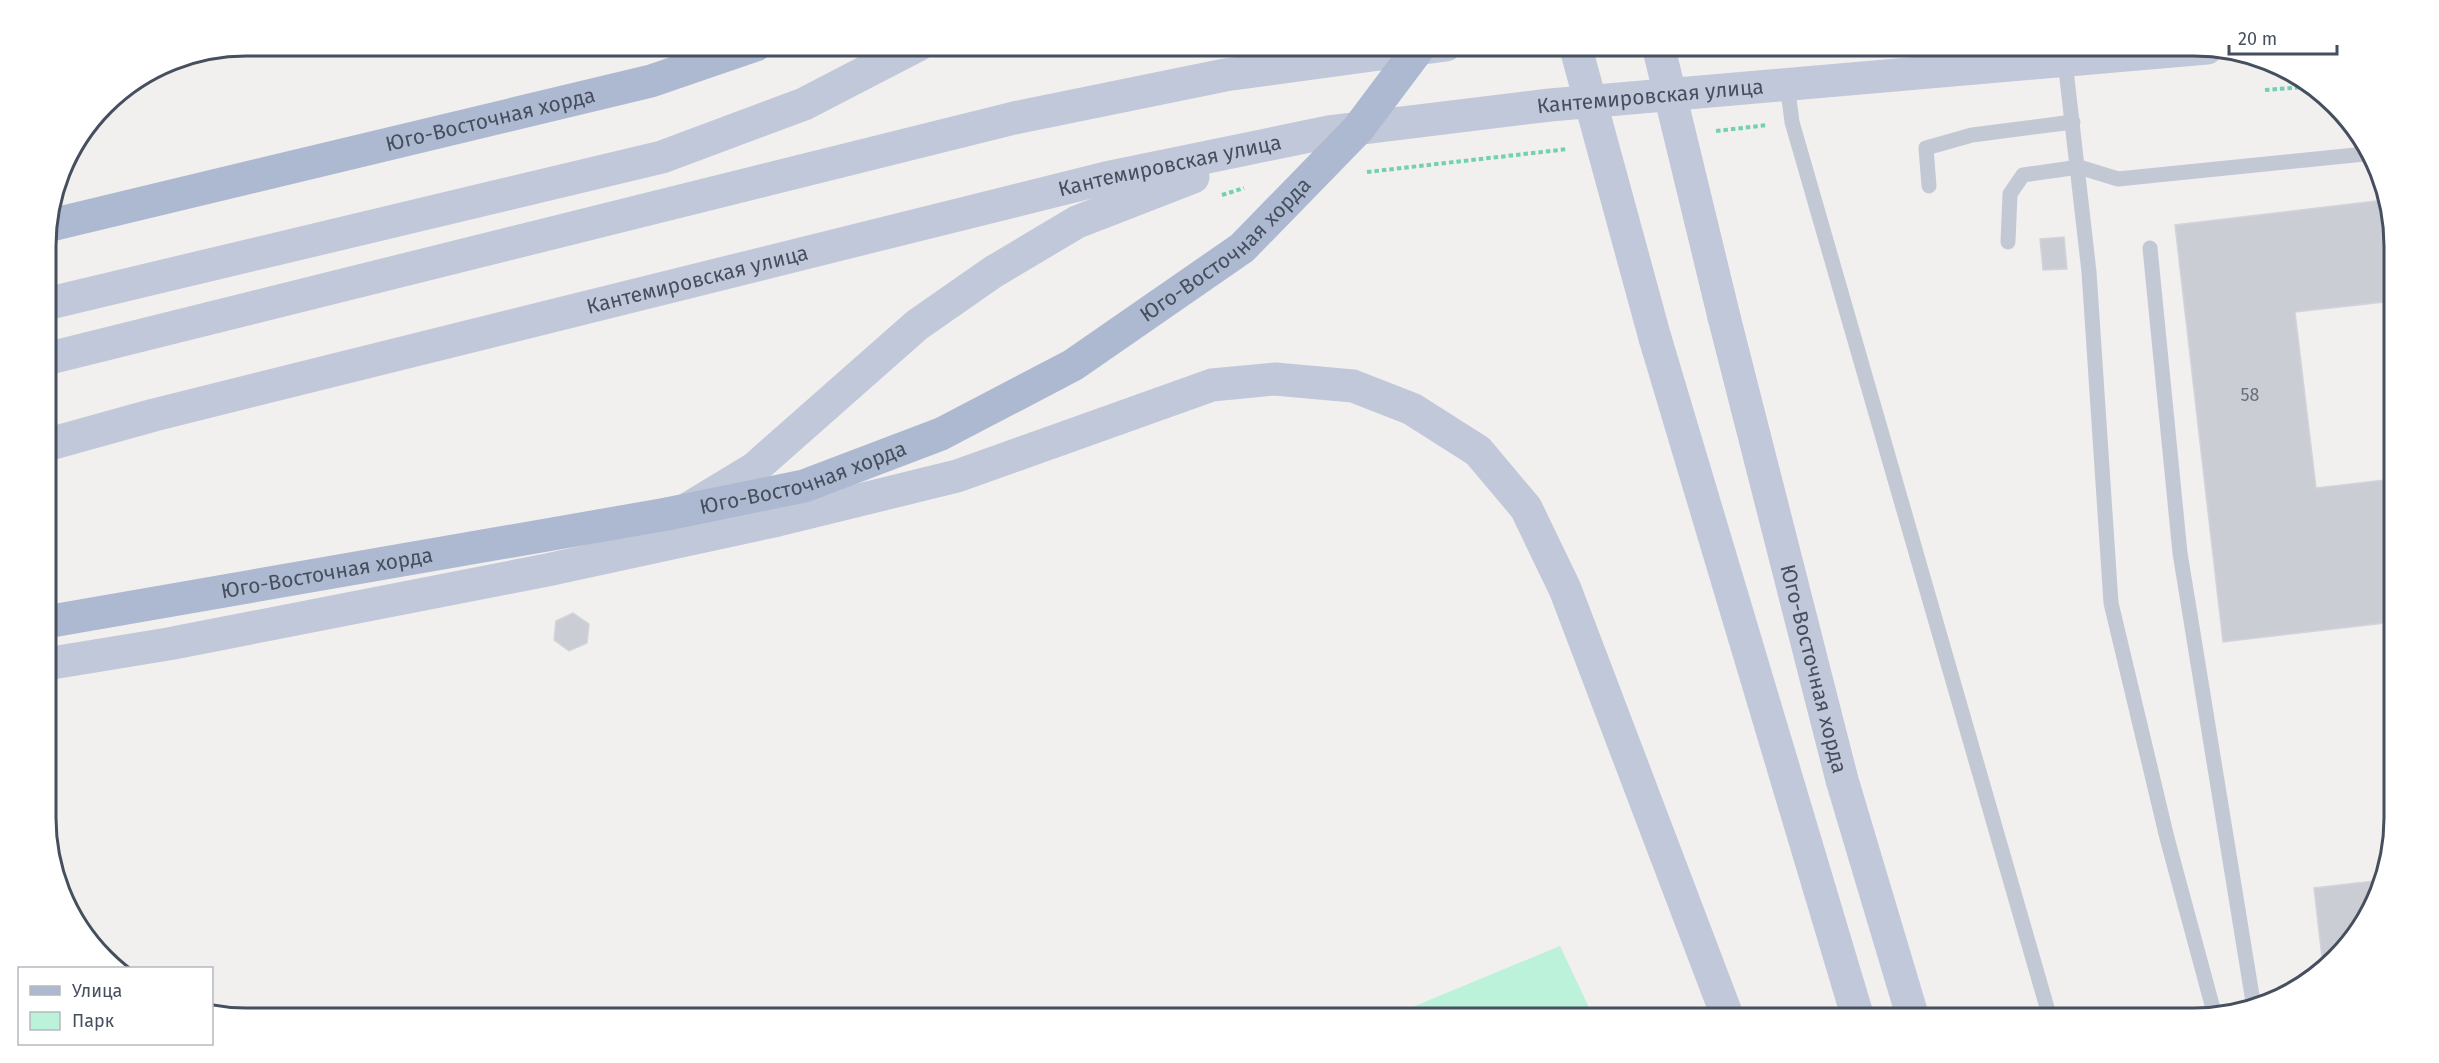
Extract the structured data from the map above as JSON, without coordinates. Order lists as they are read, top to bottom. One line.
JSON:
{"streets":{"main road":["Кантемировская улица","Юго-Восточная хорда"]},"house_numbers":["58"],"legend":["Улица","Парк"],"scale_bar":"20 m"}
